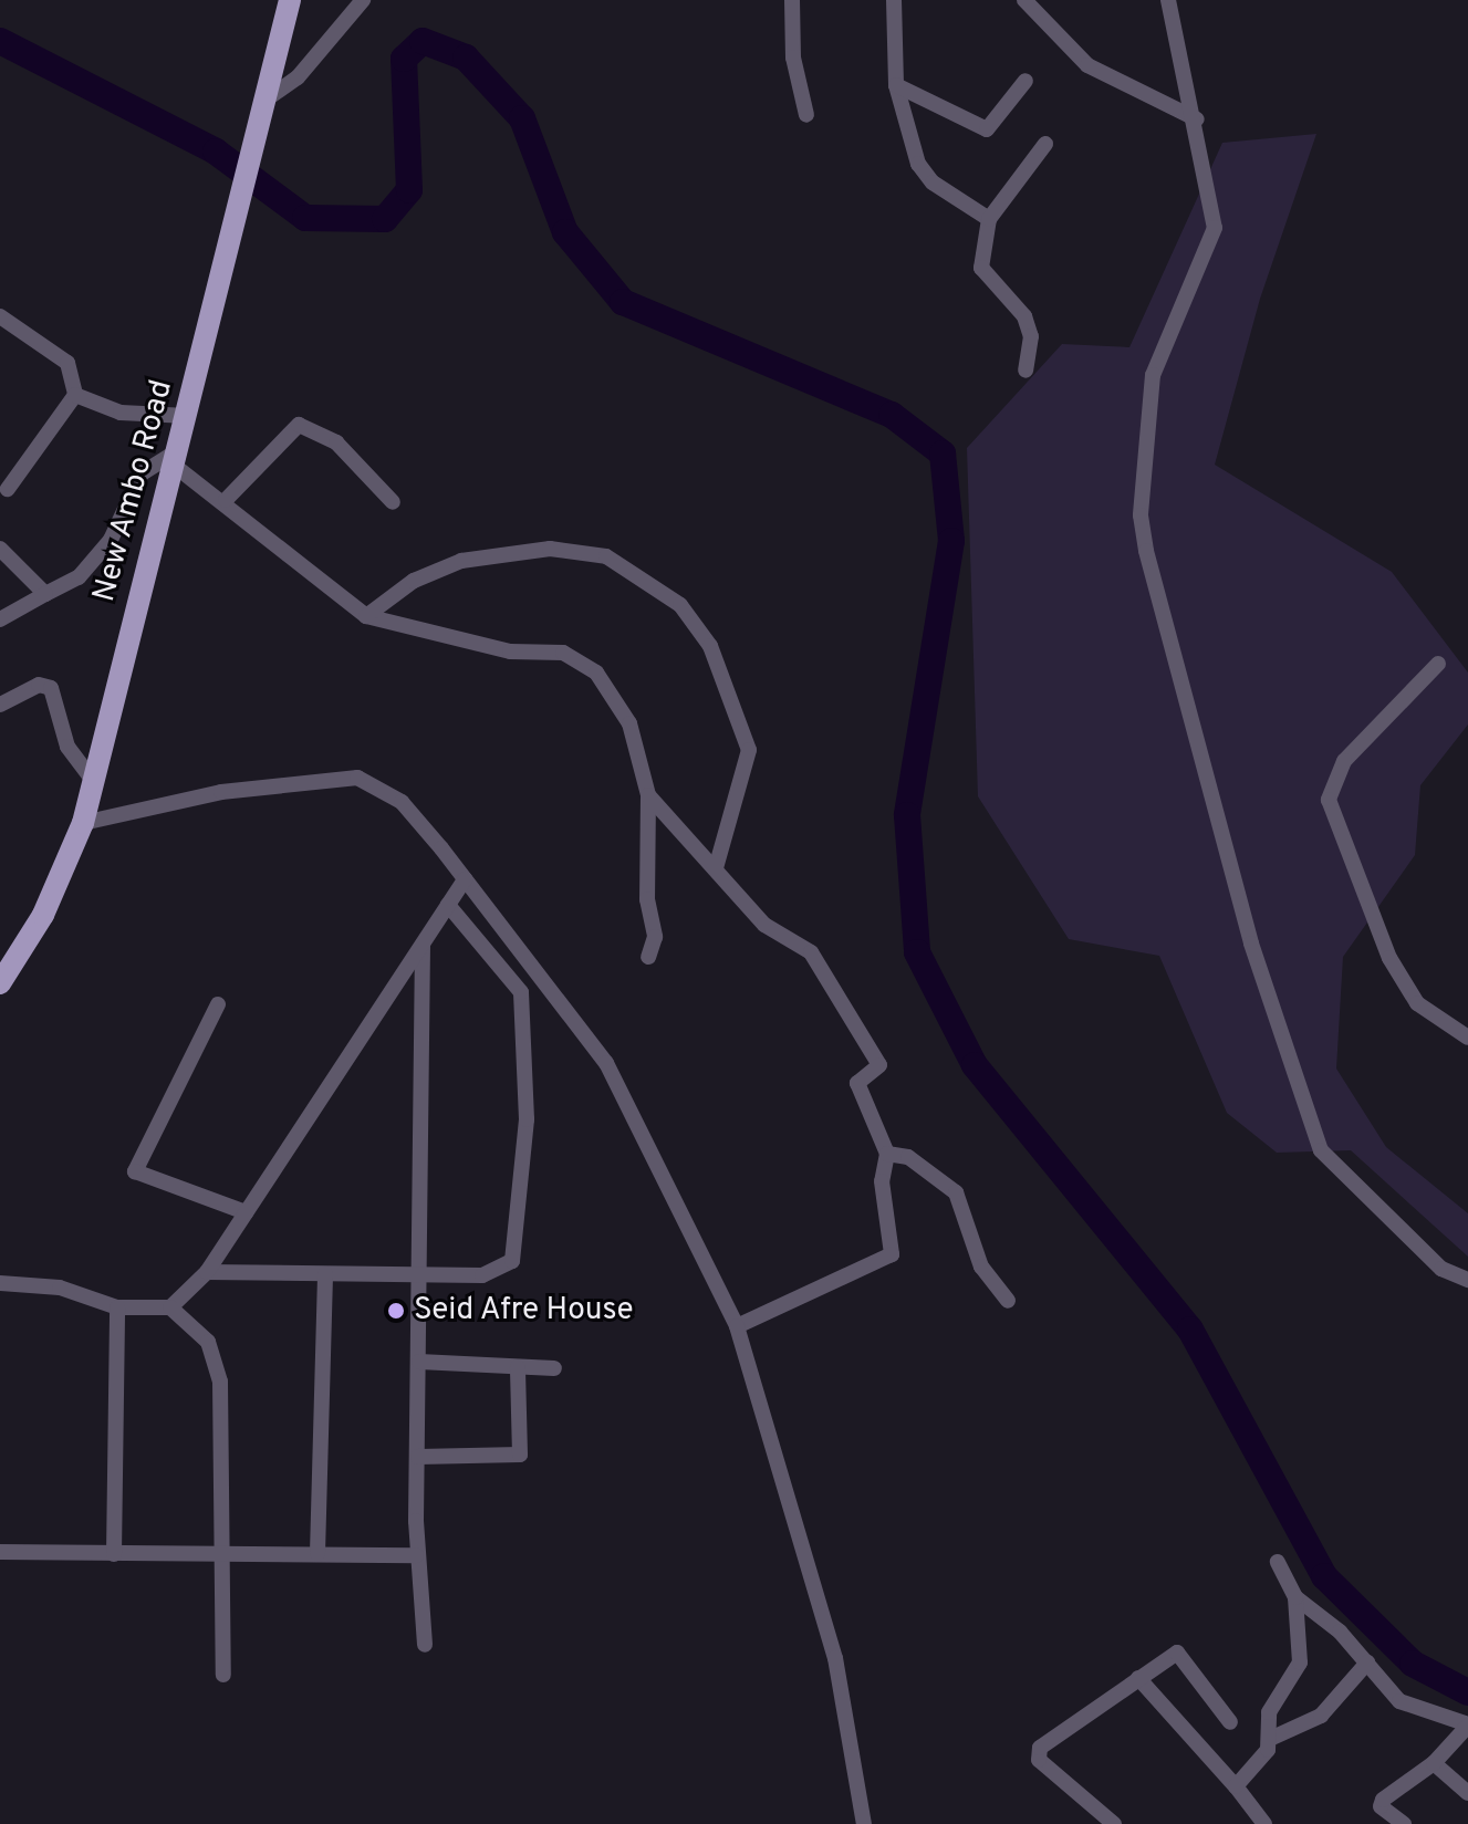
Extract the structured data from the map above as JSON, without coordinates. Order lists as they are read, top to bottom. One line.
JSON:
{"streets":{"main road":["New Ambo Road"]},"places":["Seid Afre House"]}
